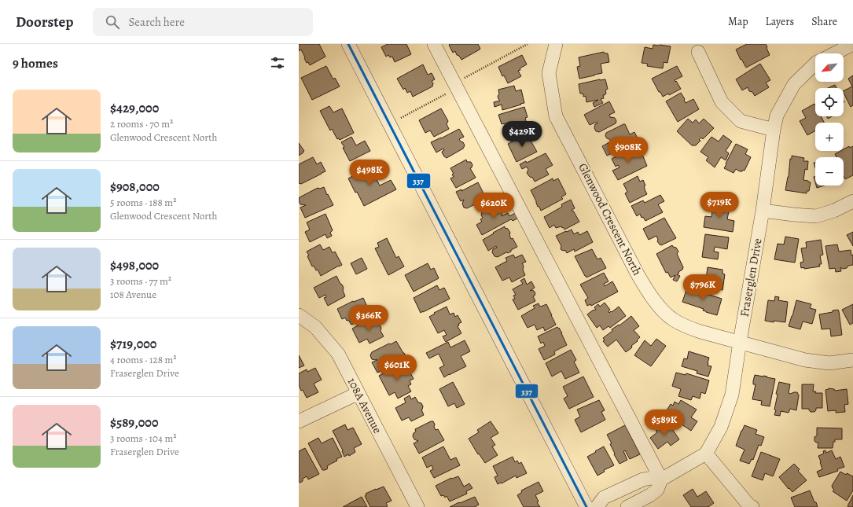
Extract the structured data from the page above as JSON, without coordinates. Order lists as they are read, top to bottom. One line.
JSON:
{"streets":{"street":["Glenwood Crescent North","Fraserglen Drive","108A Avenue"]},"crossings":[["Glenwood Crescent North","Fraserglen Drive"]],"lines":["transit line 337"],"north":"bottom left","page":{"header":"Doorstep","search":"Search here","nav":["Map","Layers","Share"],"heading":"9 homes","map_buttons":["+","−"],"list":[{"name":"$429,000","note":"2 rooms · 70 m² · Glenwood Crescent North"},{"name":"$908,000","note":"5 rooms · 188 m² · Glenwood Crescent North"},{"name":"$498,000","note":"3 rooms · 77 m² · 108 Avenue"},{"name":"$719,000","note":"4 rooms · 128 m² · Fraserglen Drive"},{"name":"$589,000","note":"3 rooms · 104 m² · Fraserglen Drive"}],"price":["$429K","$908K","$498K","$719K","$620K","$796K","$366K","$601K","$589K"]}}
